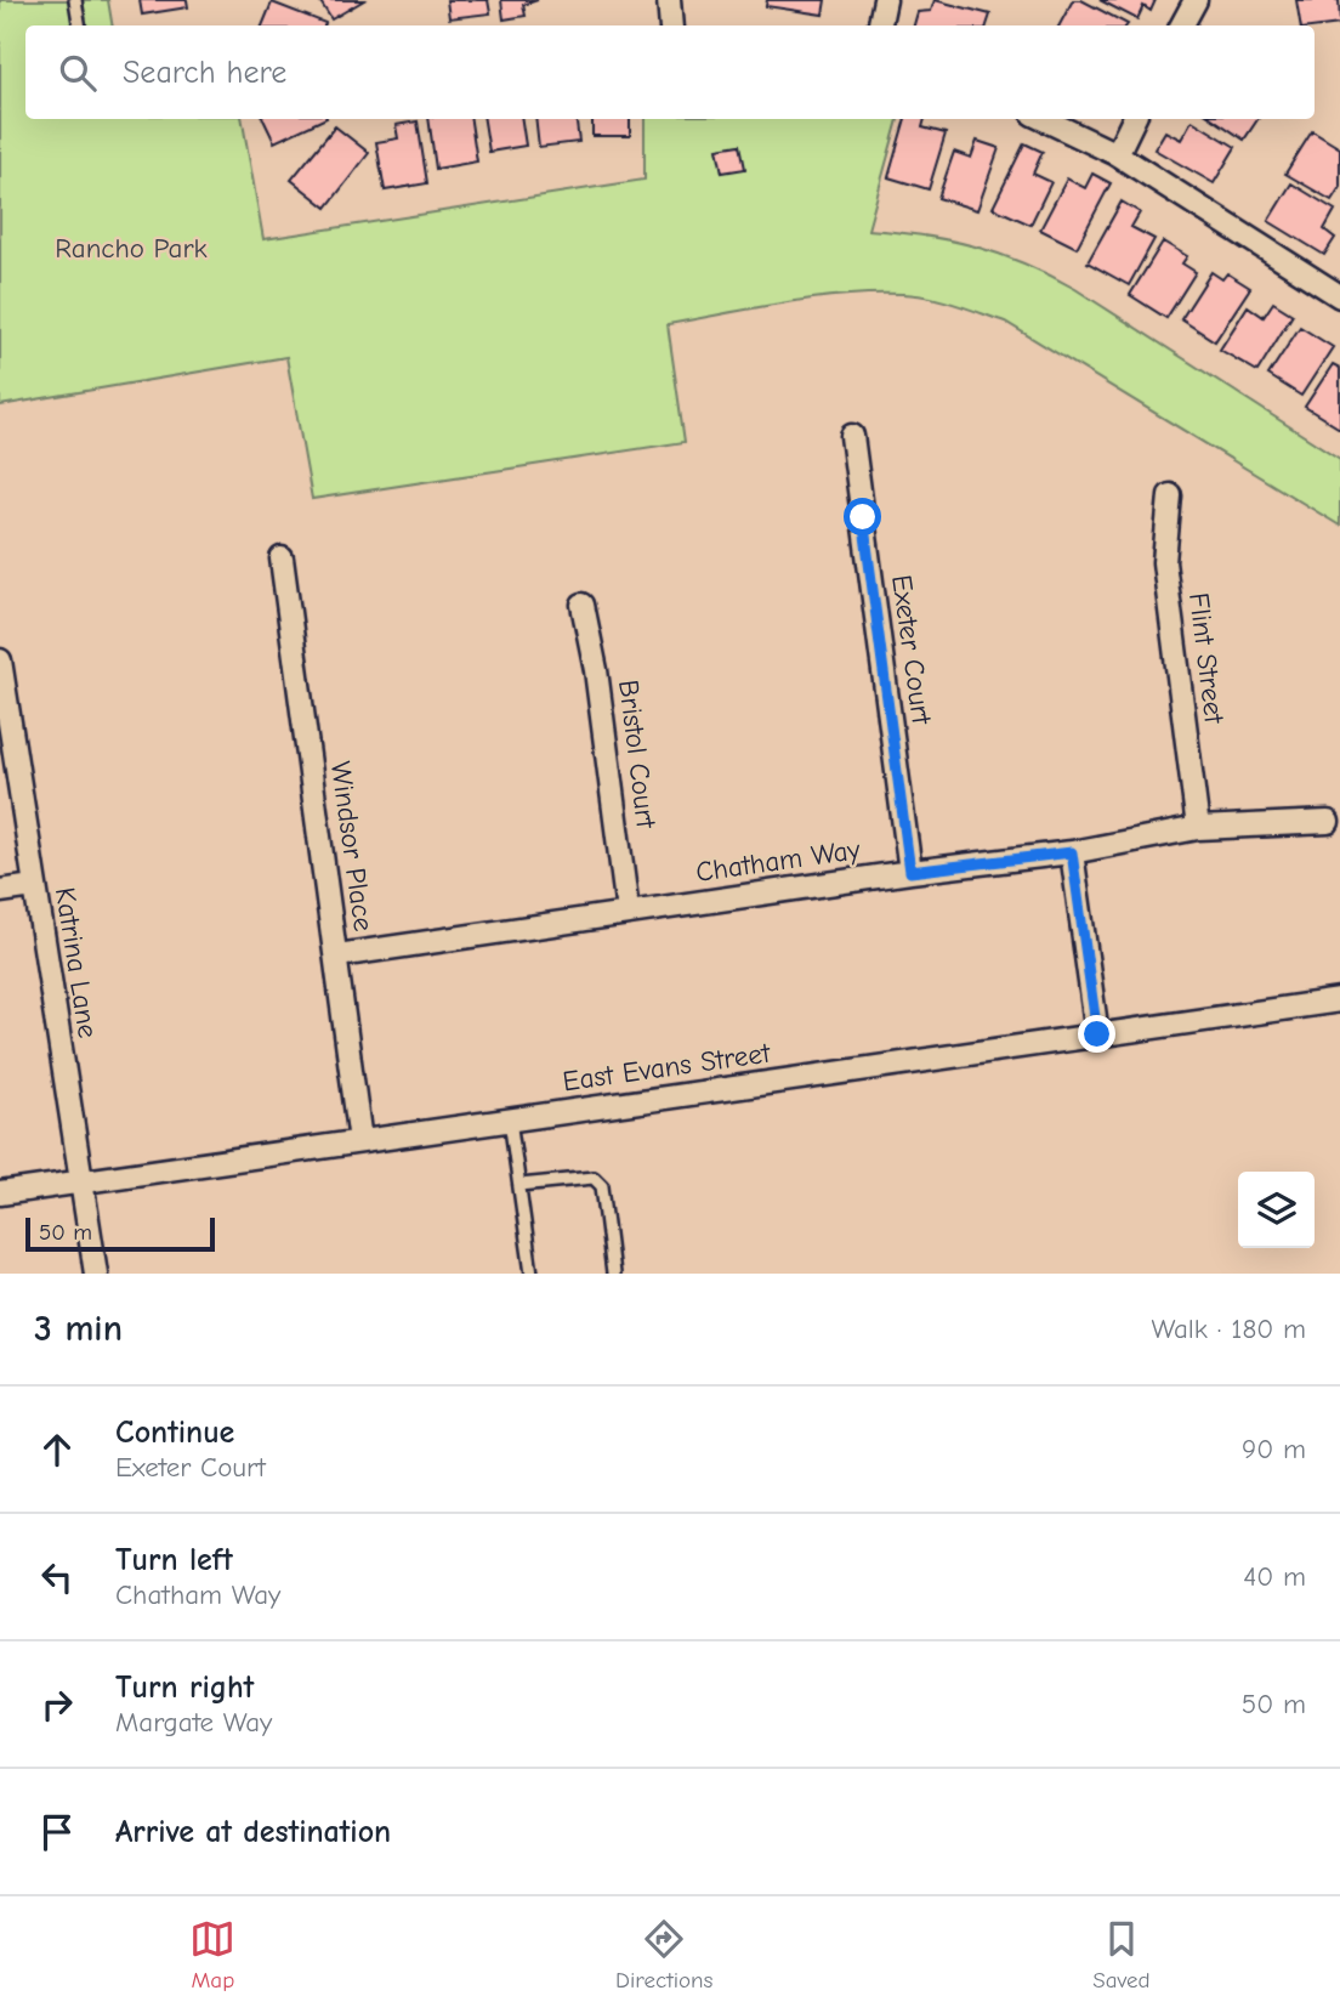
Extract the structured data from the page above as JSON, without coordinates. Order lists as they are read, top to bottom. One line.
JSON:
{"streets":{"street":["Exeter Court","Flint Street","Bristol Court","Windsor Place","Chatham Way","Katrina Lane","East Evans Street"]},"crossings":[["Exeter Court","Chatham Way"],["Flint Street","Chatham Way"],["Bristol Court","Chatham Way"],["Windsor Place","Chatham Way"],["Windsor Place","East Evans Street"],["Katrina Lane","East Evans Street"]],"parks":["Rancho Park"],"scale_bar":"50 m","page":{"search":"Search here","scale":"50 m","heading":["3 min","Walk · 180 m"],"list":[["Continue","Exeter Court","90 m"],["Turn left","Chatham Way","40 m"],["Turn right","Margate Way","50 m"],"Arrive at destination"],"nav":["Map","Directions","Saved"]}}
